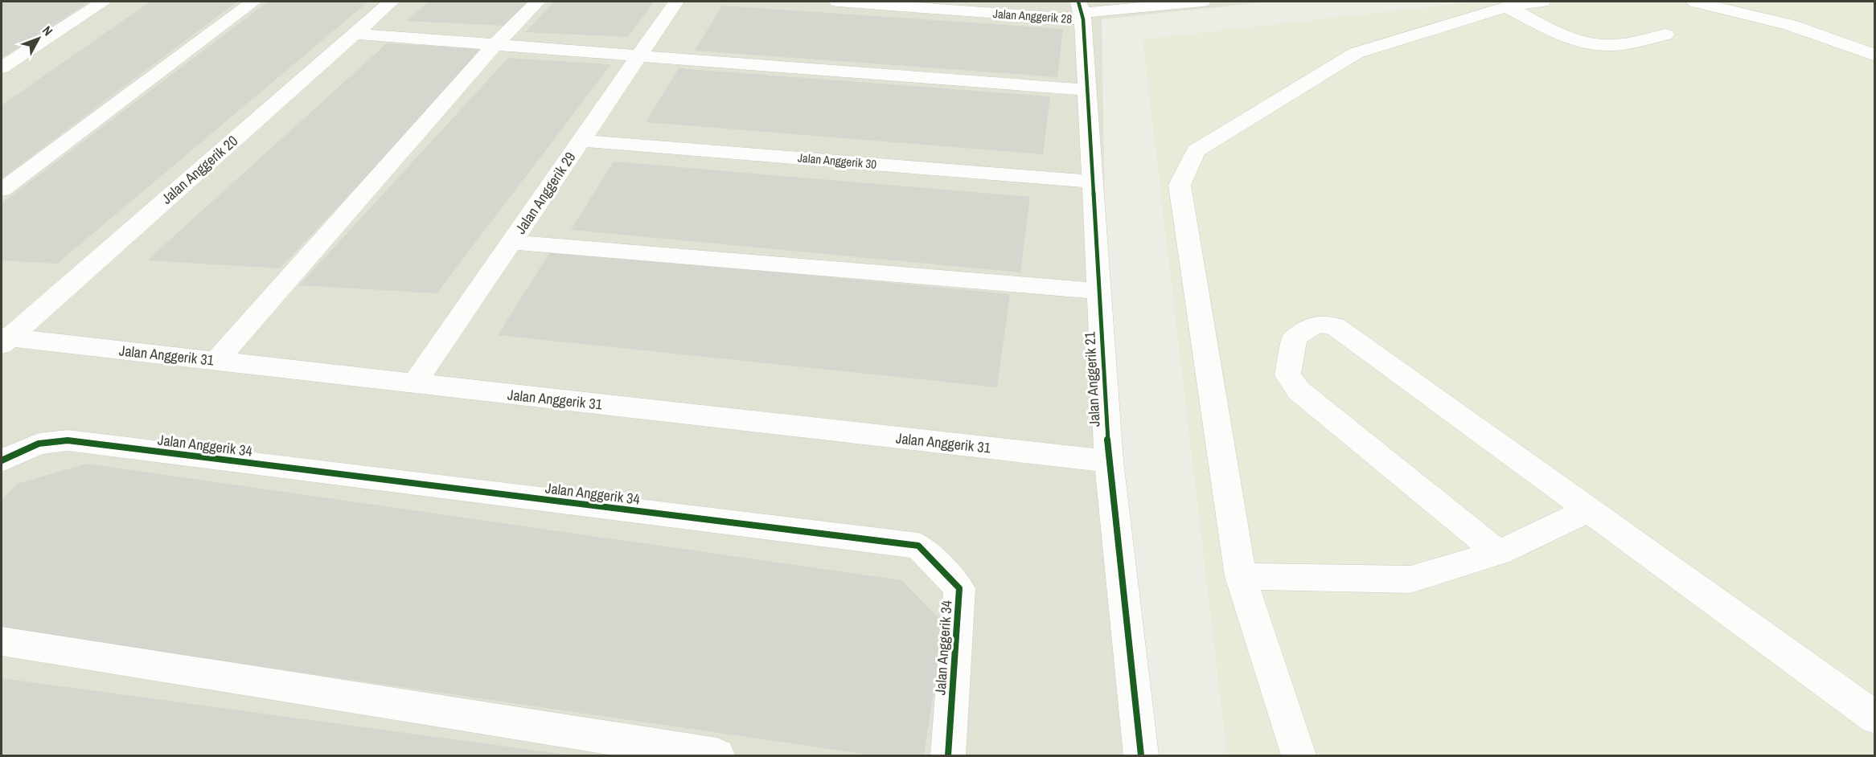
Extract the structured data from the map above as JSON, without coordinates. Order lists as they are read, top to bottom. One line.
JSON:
{"streets":{"street":["Jalan Anggerik 28","Jalan Anggerik 30","Jalan Anggerik 20","Jalan Anggerik 29","Jalan Anggerik 31","Jalan Anggerik 21","Jalan Anggerik 34"]},"crossings":[["Jalan Anggerik 28","Jalan Anggerik 21"],["Jalan Anggerik 30","Jalan Anggerik 29"],["Jalan Anggerik 30","Jalan Anggerik 21"],["Jalan Anggerik 20","Jalan Anggerik 31"],["Jalan Anggerik 29","Jalan Anggerik 31"],["Jalan Anggerik 31","Jalan Anggerik 21"]],"north":"top right"}
